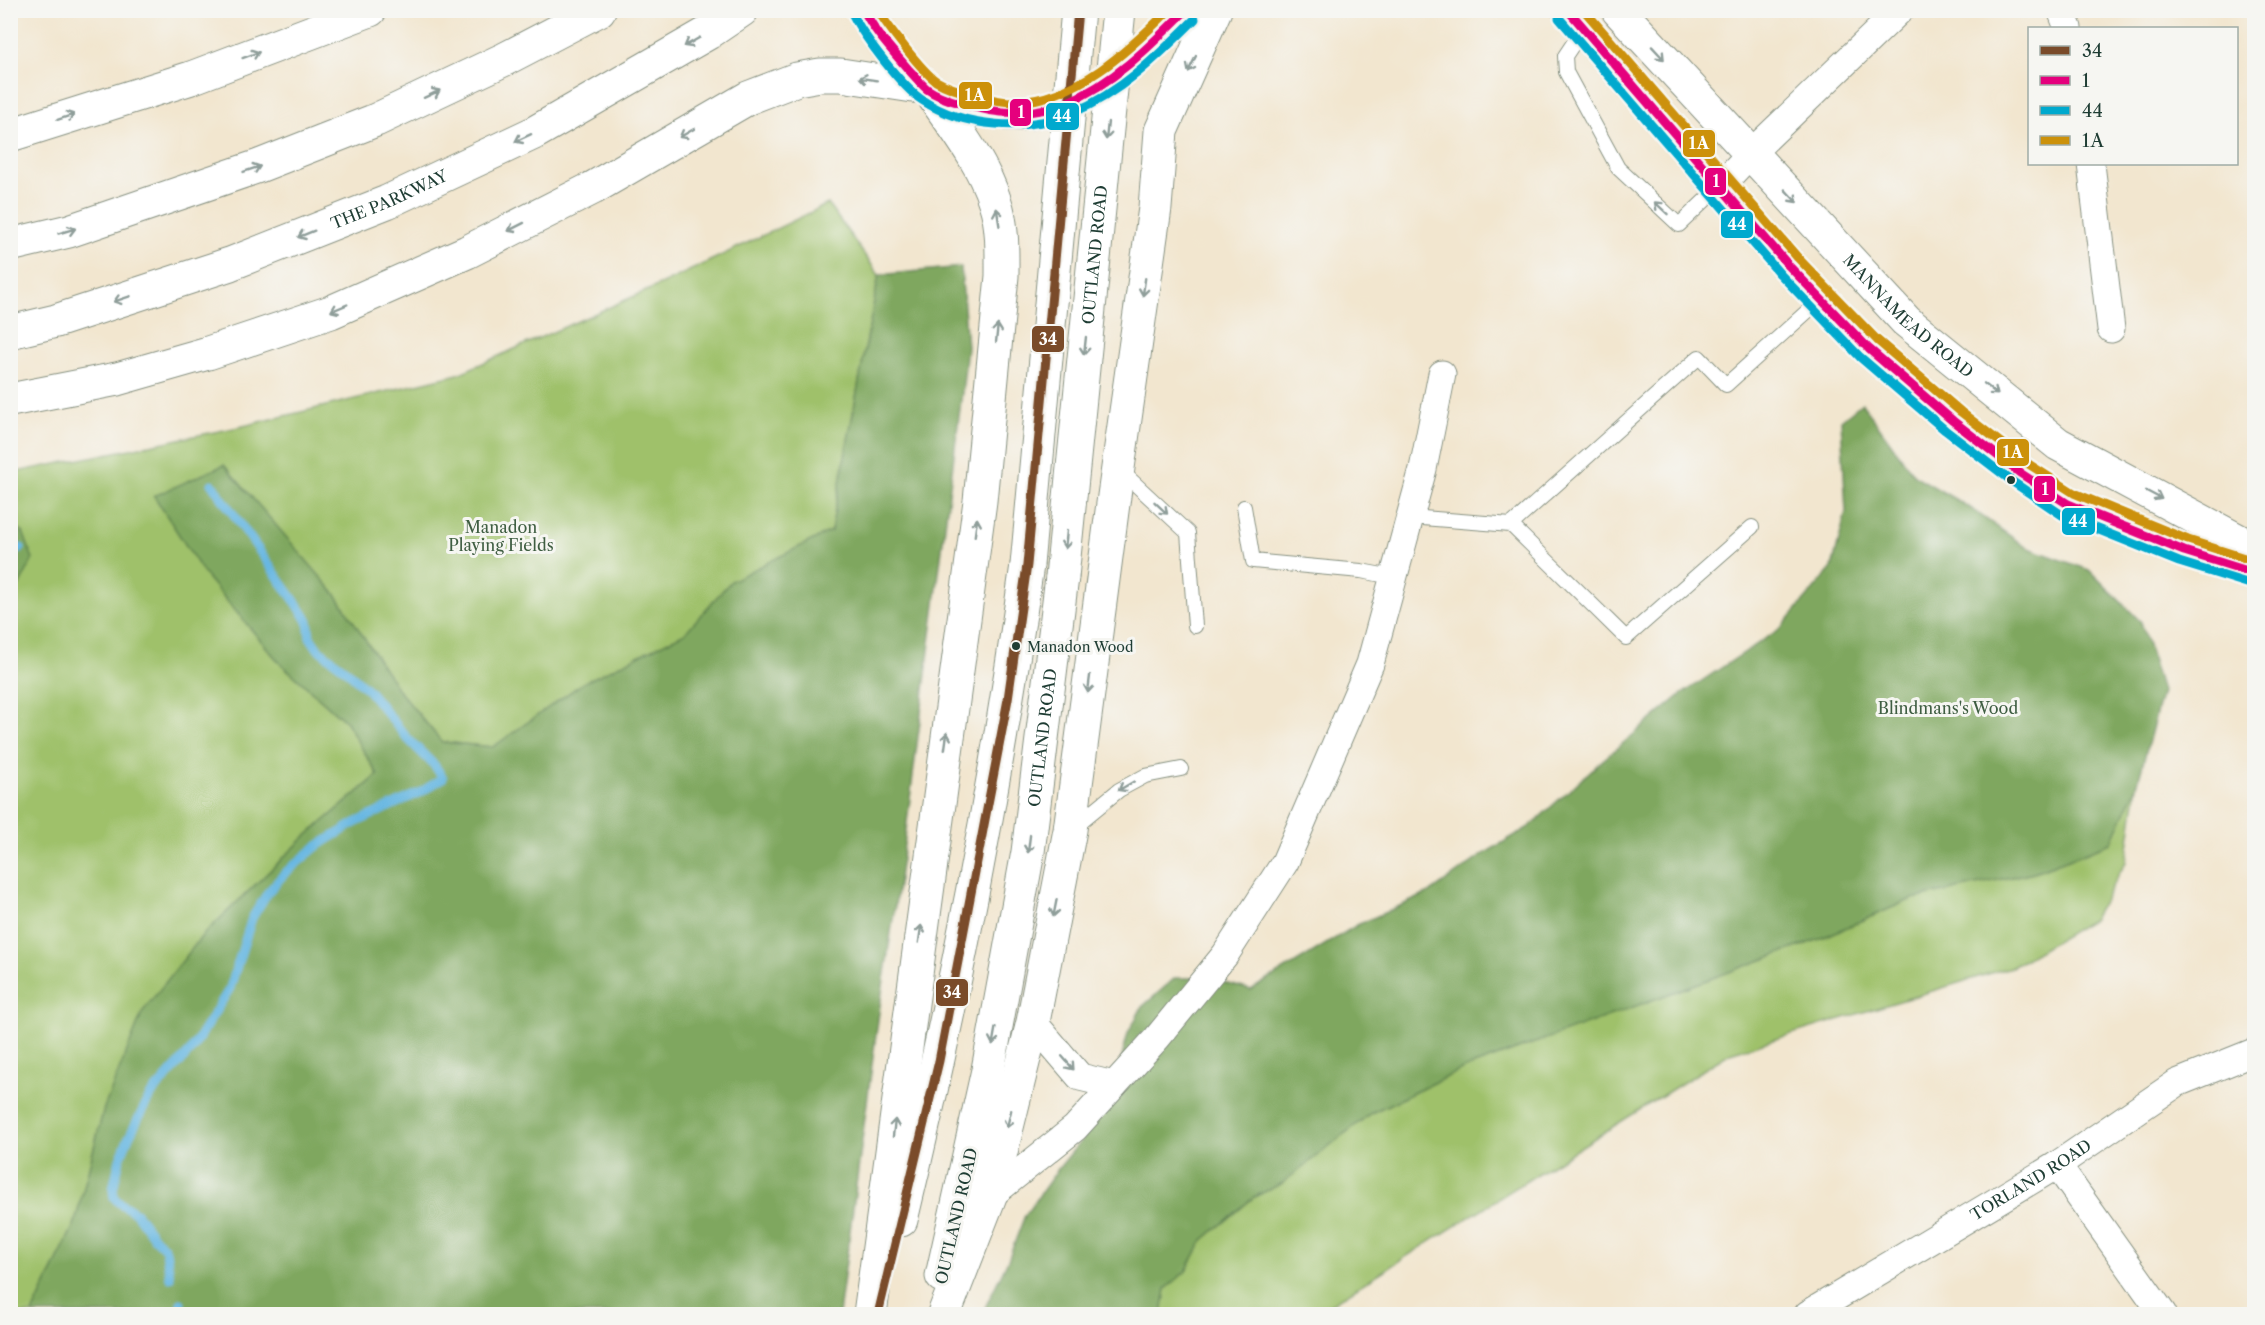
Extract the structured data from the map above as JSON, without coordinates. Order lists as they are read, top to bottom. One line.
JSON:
{"streets":{"main road":["THE PARKWAY","OUTLAND ROAD","MANNAMEAD ROAD"],"street":["TORLAND ROAD"]},"parks":["Manadon Playing Fields","Blindmans's Wood"],"places":["Manadon Wood"],"lines":["transit line 34","transit line 1","transit line 1A","transit line 44"],"legend":["34","1","44","1A"]}
